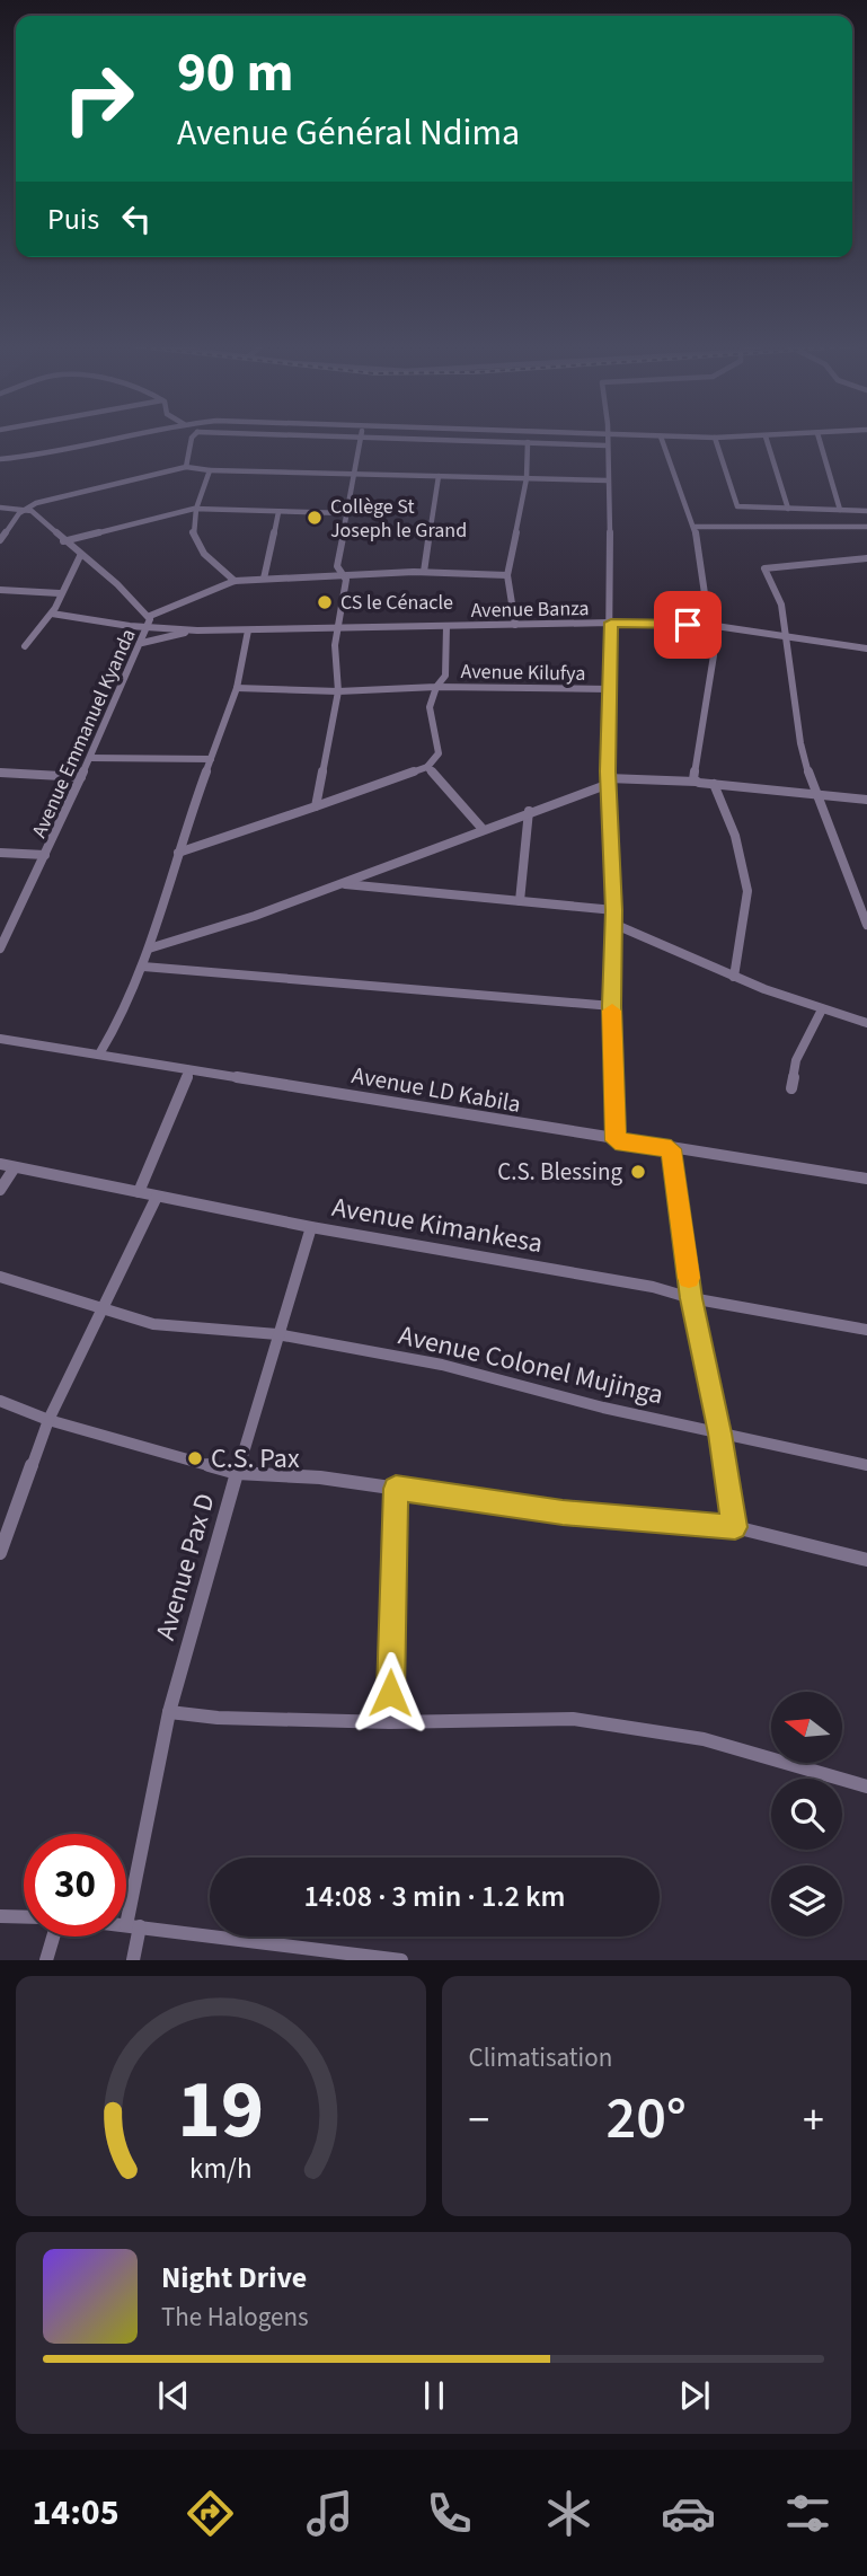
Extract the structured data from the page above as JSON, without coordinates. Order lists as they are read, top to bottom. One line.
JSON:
{"streets":{"street":["Avenue Banza","Avenue Kilufya","Avenue Emmanuel Kyanda","Avenue LD Kabila","Avenue Kimankesa","Avenue Colonel Mujinga","Avenue Pax D"]},"crossings":[["Avenue Banza","Avenue Emmanuel Kyanda"],["Avenue Kimankesa","Avenue Pax D"],["Avenue Colonel Mujinga","Avenue Pax D"]],"places":["Collège St Joseph le Grand","CS le Cénacle","C.S. Blessing","C.S. Pax"],"north":"left","page":{"turn":["90 m","Avenue Général Ndima"],"then":"Puis","limit":"30","trip":"14:08 · 3 min · 1.2 km","tile":"Climatisation","heat":["−","20°","+"],"song":["Night Drive","The Halogens"],"tabs":"14:05","gauge":["19","km/h"]}}
